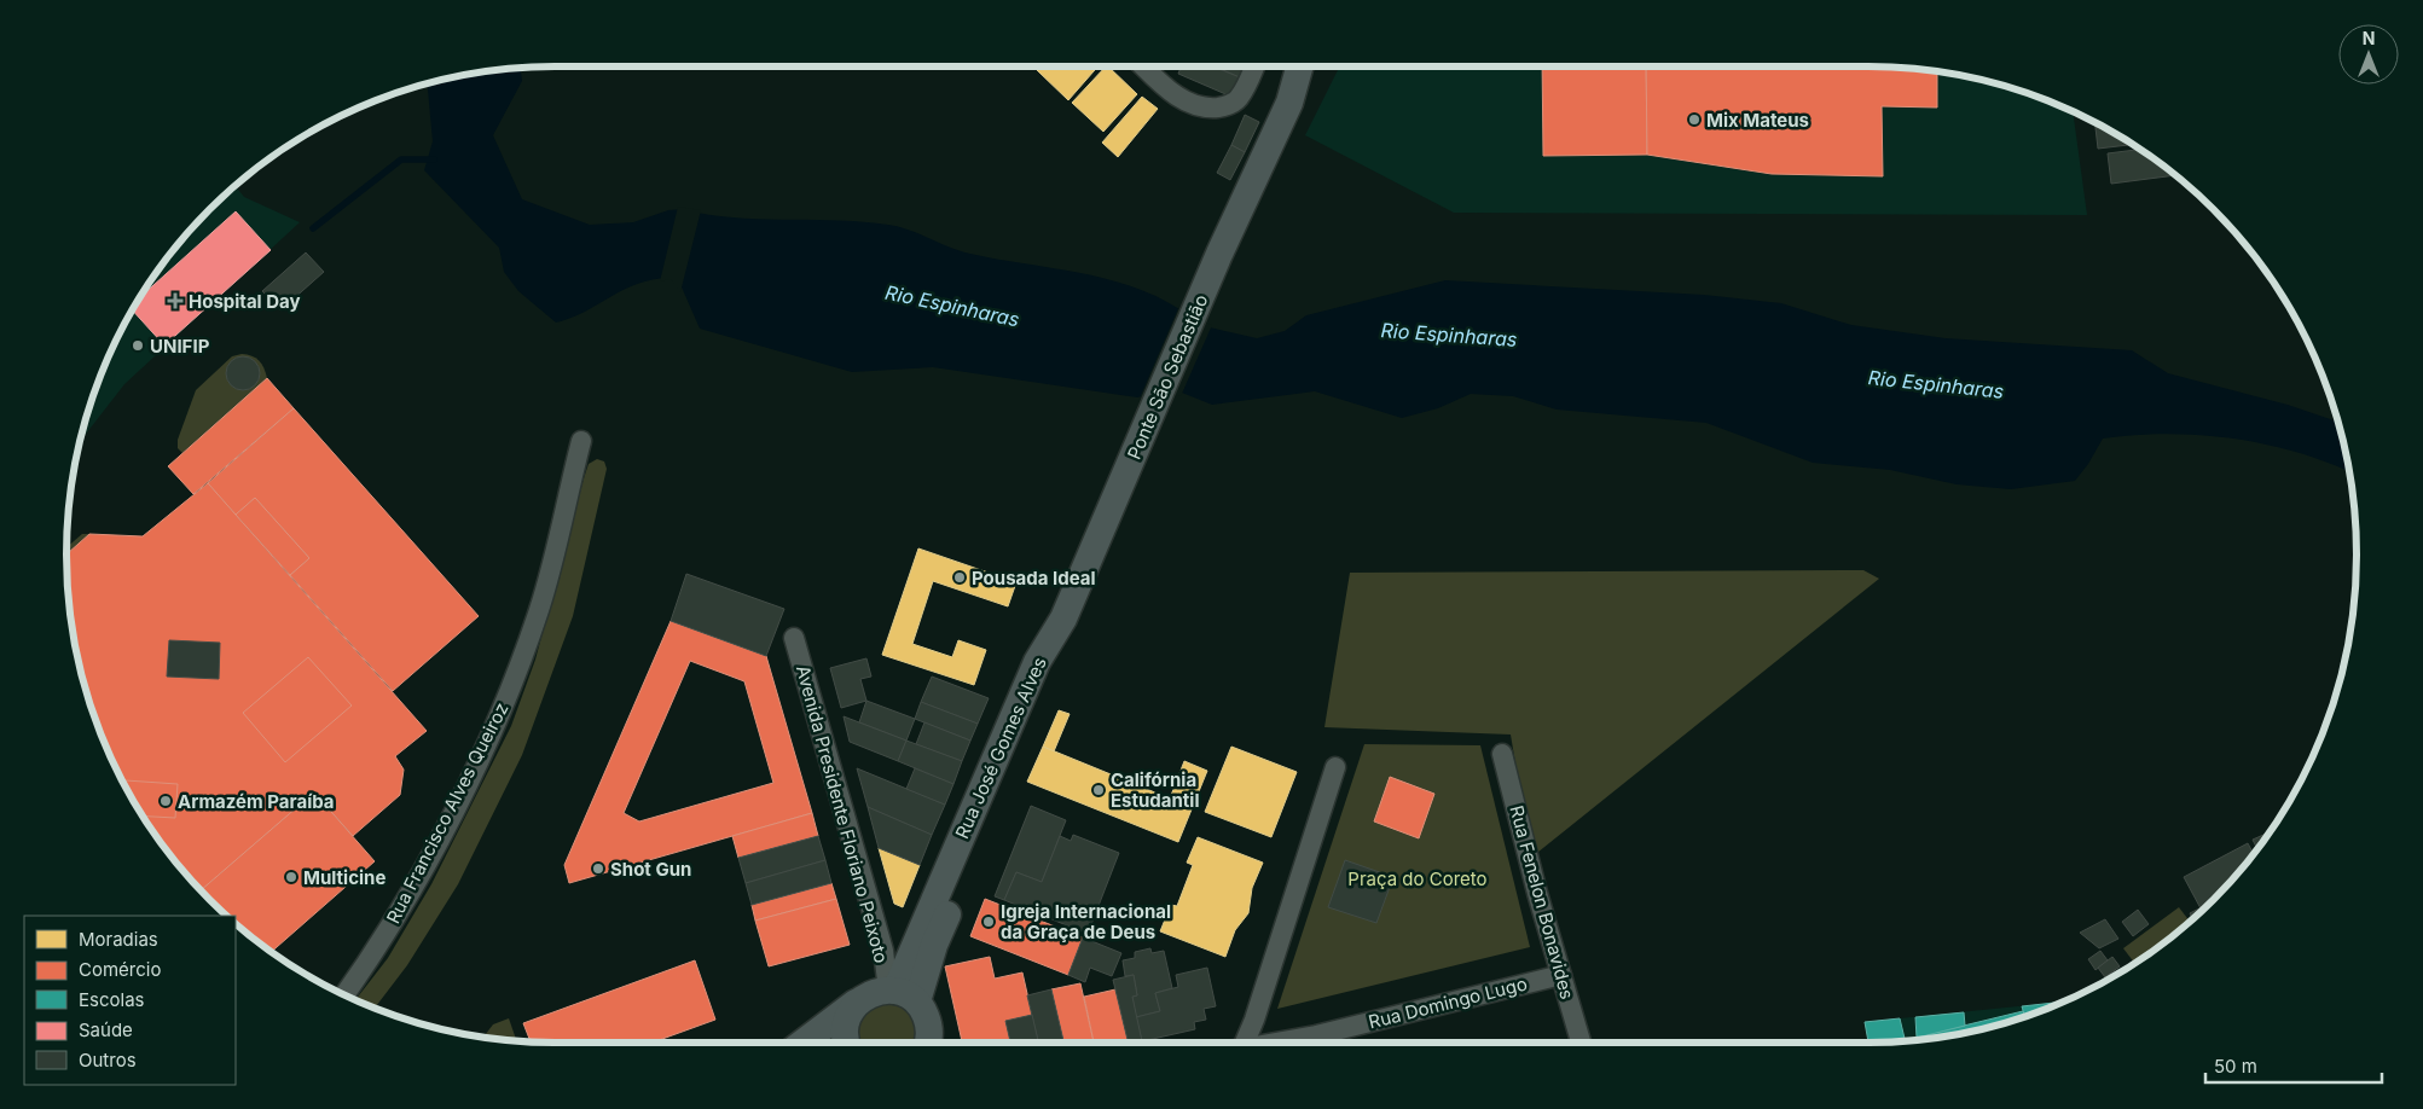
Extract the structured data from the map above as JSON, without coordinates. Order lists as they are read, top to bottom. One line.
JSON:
{"streets":{"main road":["Ponte São Sebastião","Rua José Gomes Alves"],"street":["Rua Francisco Alves Queiroz","Avenida Presidente Floriano Peixoto","Rua Fenelon Bonavides","Rua Domingo Lugo"]},"crossings":[["Ponte São Sebastião","Rua José Gomes Alves"],["Rua José Gomes Alves","Avenida Presidente Floriano Peixoto"],["Rua Fenelon Bonavides","Rua Domingo Lugo"]],"water":["Rio Espinharas"],"parks":["Praça do Coreto"],"places":{"other":["Mix Mateus","UNIFIP","Pousada Ideal","Califórnia Estudantil","Armazém Paraíba","Shot Gun","Multicine","Igreja Internacional da Graça de Deus"],"health":["Hospital Day"]},"legend":["Moradias","Comércio","Escolas","Saúde","Outros"],"scale_bar":"50 m","north":"top"}
